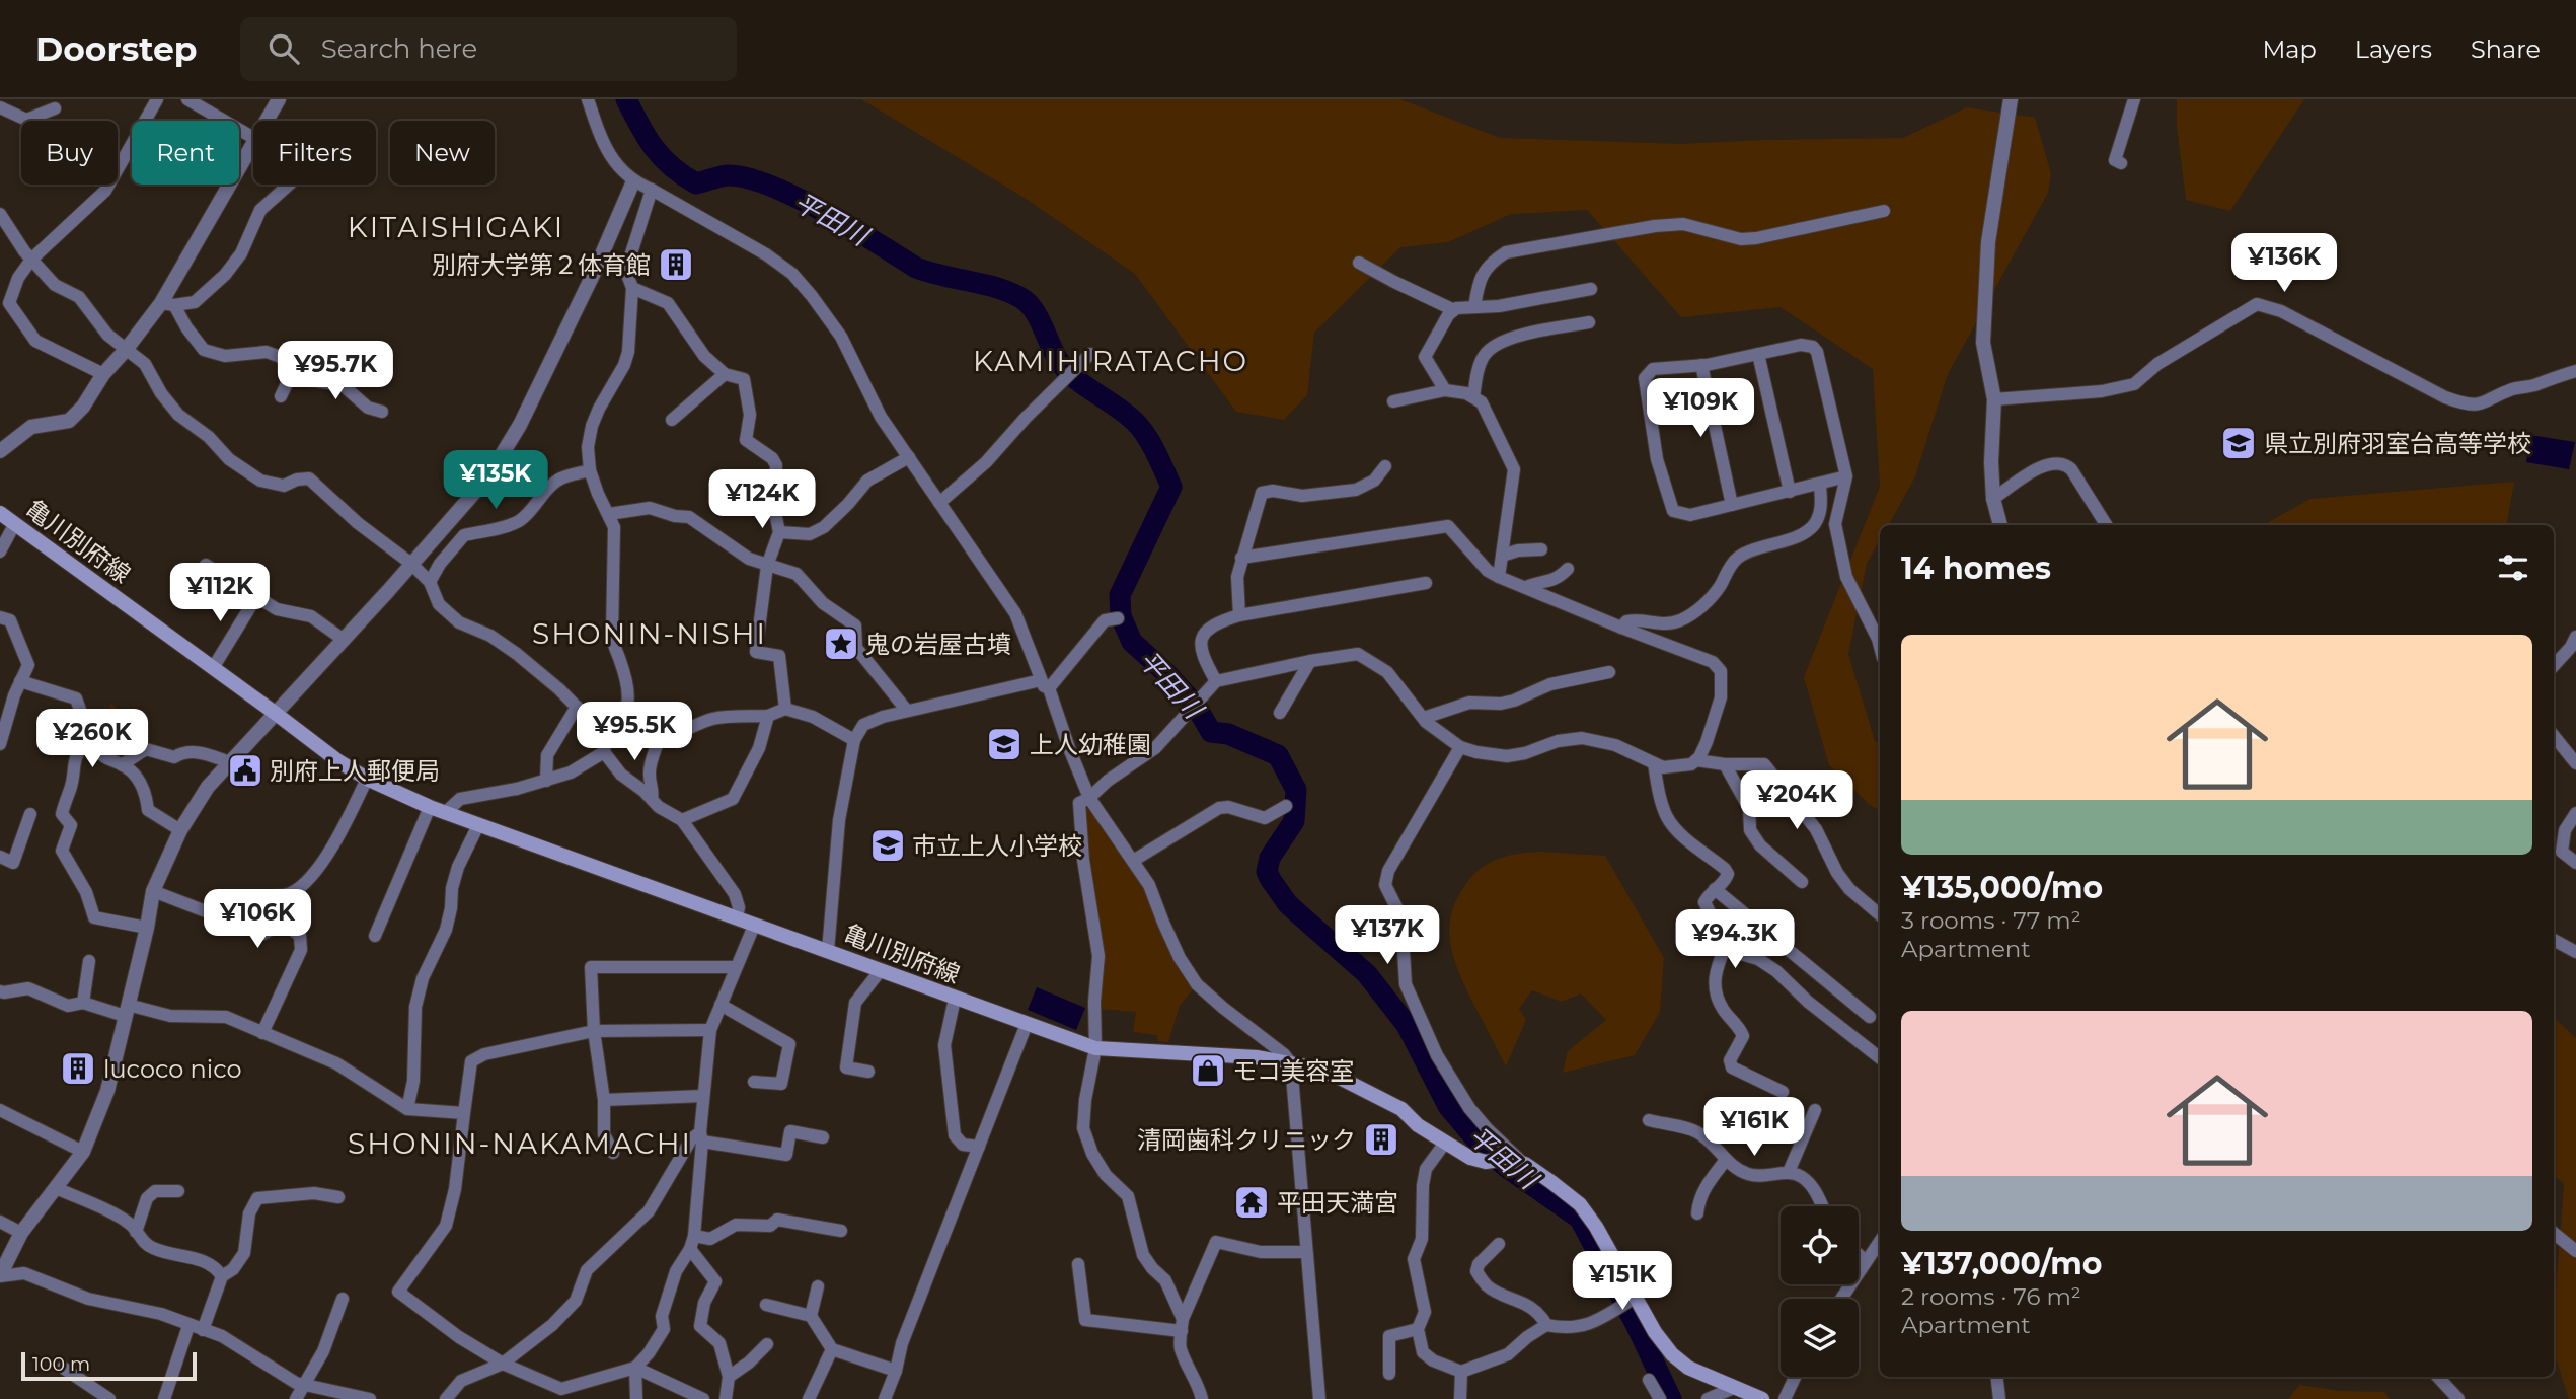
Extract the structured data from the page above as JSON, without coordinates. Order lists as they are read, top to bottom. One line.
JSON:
{"streets":{"main road":["亀川別府線"]},"districts":["KITAISHIGAKI","KAMIHIRATACHO","SHONIN-NISHI","SHONIN-NAKAMACHI"],"water":["平田川"],"places":{"building":["別府大学第２体育館","lucoco nico","清岡歯科クリニック"],"school or university":["県立別府羽室台高等学校","上人幼稚園","市立上人小学校"],"place":["鬼の岩屋古墳"],"public building":["別府上人郵便局"],"shop":["モコ美容室"],"temple":["平田天満宮"]},"scale_bar":"100 m","page":{"header":"Doorstep","search":"Search here","nav":["Map","Layers","Share"],"chip":["Buy","Rent","Filters","New"],"price":["¥136K","¥95.7K","¥109K","¥135K","¥124K","¥112K","¥95.5K","¥260K","¥204K","¥106K","¥137K","¥94.3K","¥161K","¥151K"],"heading":"14 homes","list":[{"name":"¥135,000/mo","note":"3 rooms · 77 m² · Apartment"},{"name":"¥137,000/mo","note":"2 rooms · 76 m² · Apartment"}],"scale":"100 m"}}
